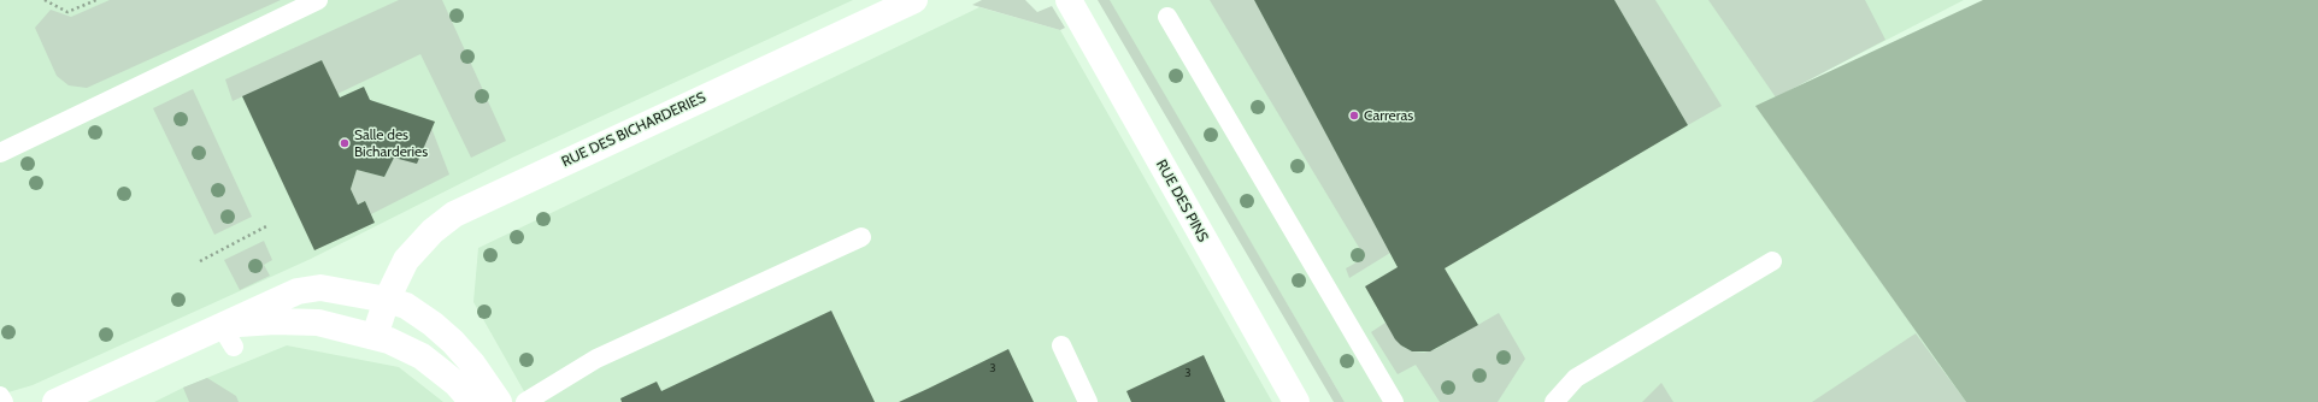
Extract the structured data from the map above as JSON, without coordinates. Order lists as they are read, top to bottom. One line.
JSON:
{"streets":{"street":["RUE DES BICHARDERIES","RUE DES PINS"]},"places":["Carreras","Salle des Bicharderies"],"house_numbers":["3","3"]}
